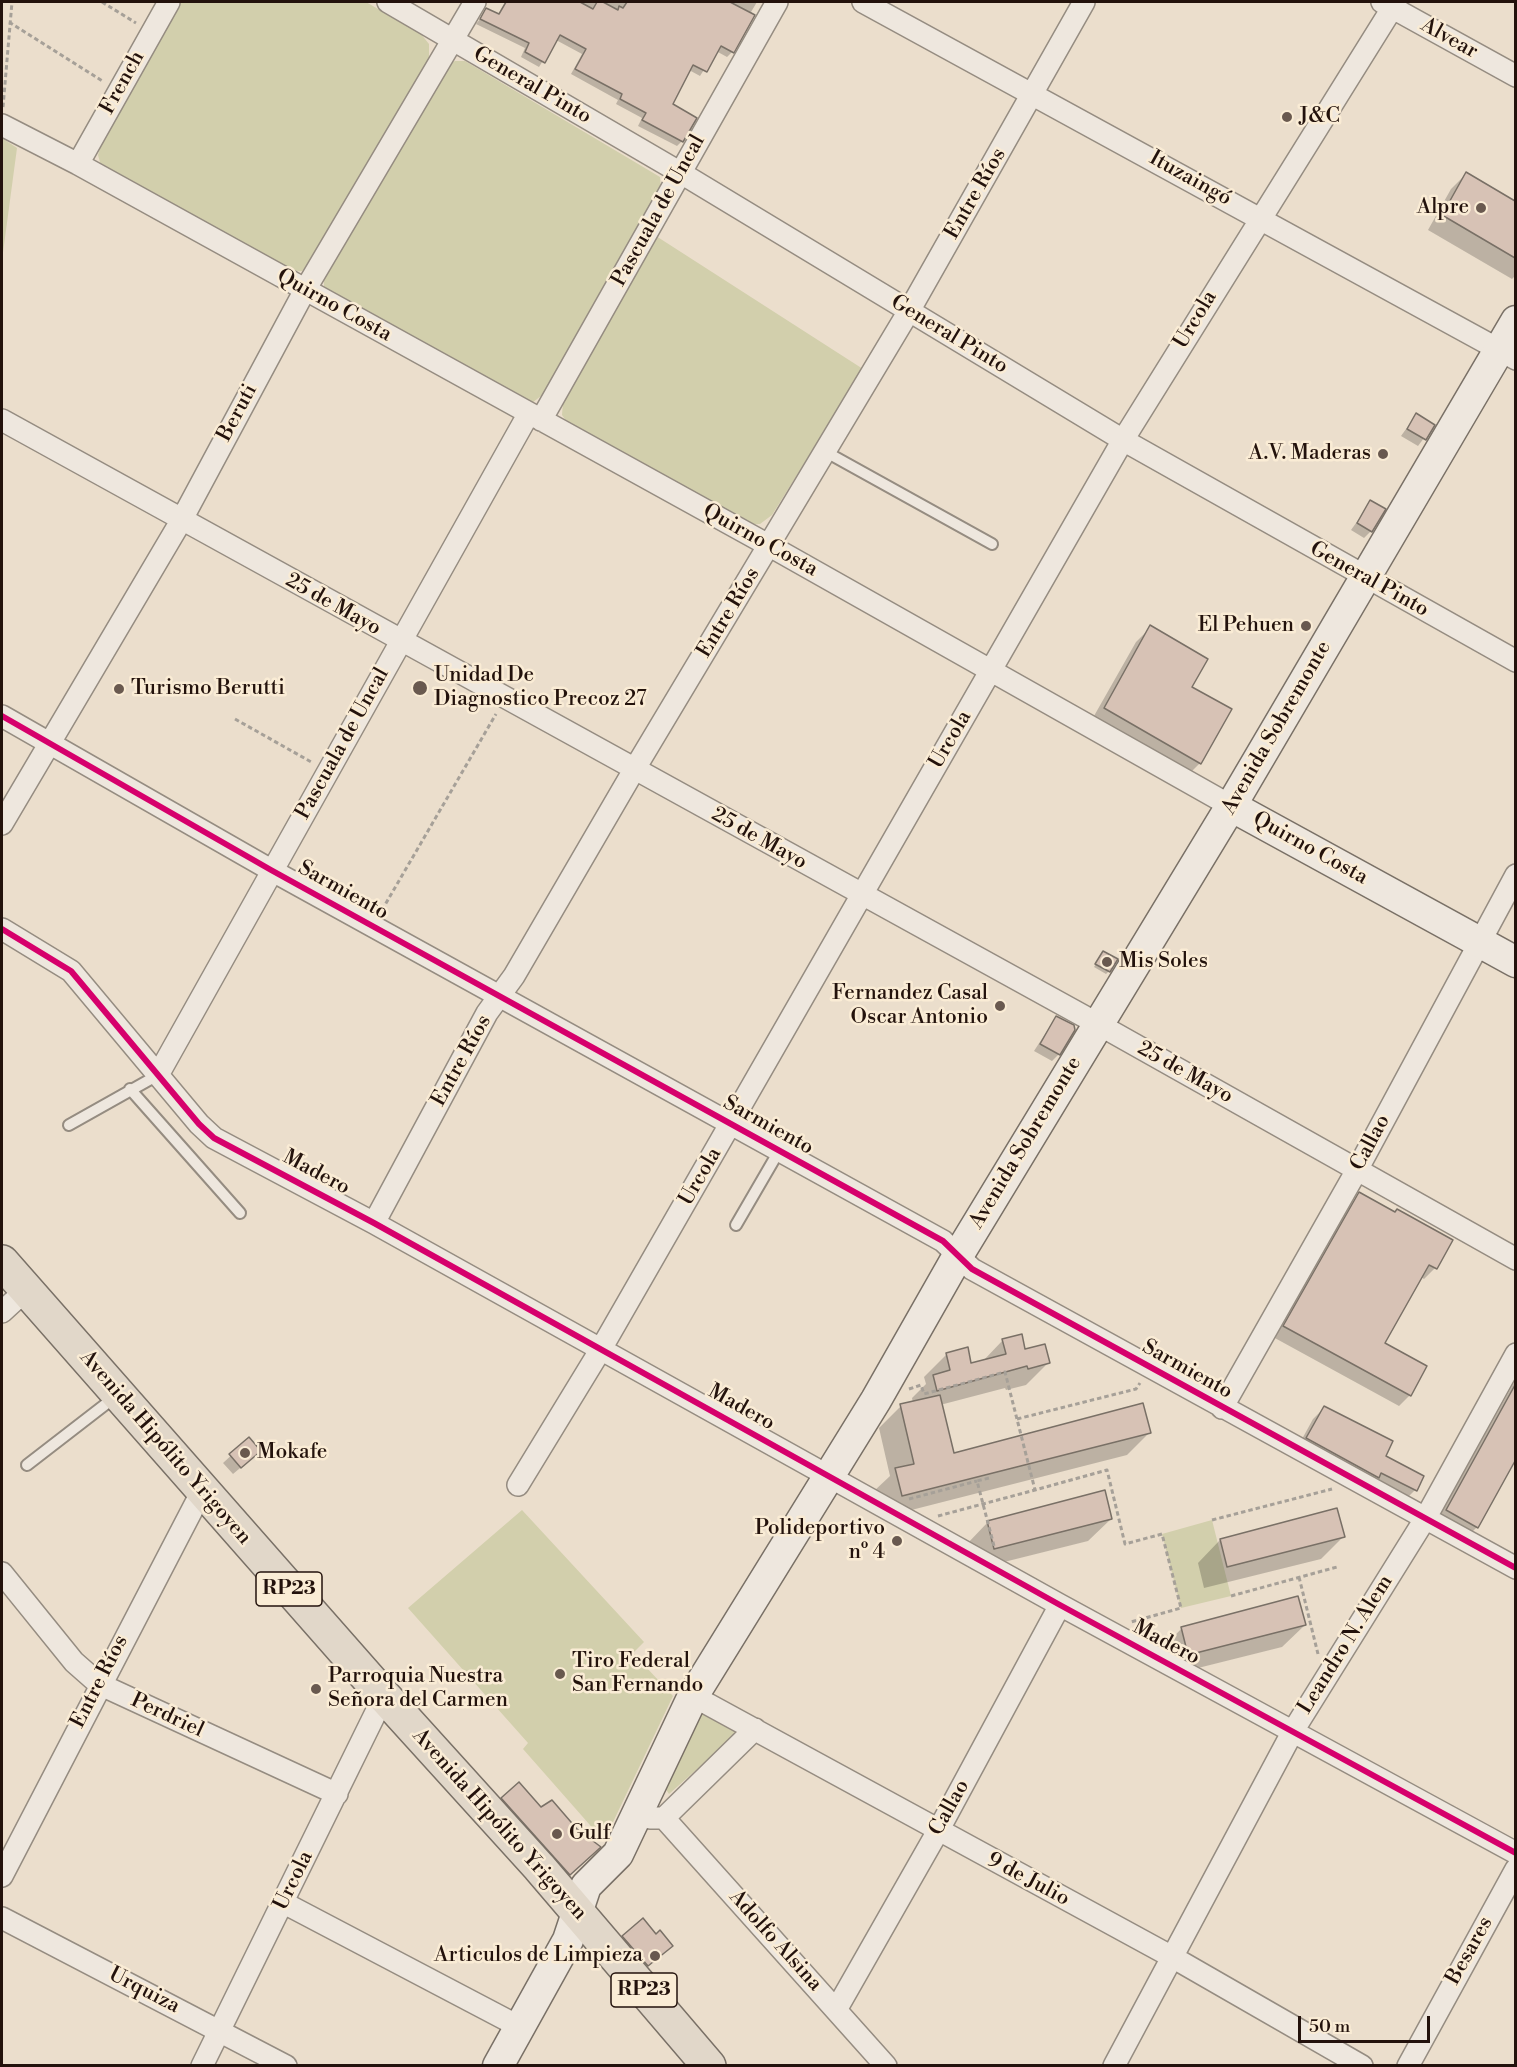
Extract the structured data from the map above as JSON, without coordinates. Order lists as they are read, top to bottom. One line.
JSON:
{"streets":{"main road":["Quirno Costa","Avenida Sobremonte","Avenida Hipólito Yrigoyen","RP23"],"street":["Alvear","French","General Pinto","Ituzaingó","Entre Ríos","Pascuala de Uncal","Urcola","Beruti","25 de Mayo","Sarmiento","Callao","Madero","Leandro N. Alem","Perdriel","9 de Julio","Adolfo Alsina","Besares","Urquiza"]},"crossings":[["Alvear","Urcola"],["French","Quirno Costa"],["General Pinto","Entre Ríos"],["General Pinto","Pascuala de Uncal"],["General Pinto","Urcola"],["General Pinto","Beruti"],["General Pinto","Avenida Sobremonte"],["Ituzaingó","Entre Ríos"],["Ituzaingó","Urcola"],["Ituzaingó","Avenida Sobremonte"],["Entre Ríos","Quirno Costa"],["Entre Ríos","25 de Mayo"],["Entre Ríos","Sarmiento"],["Entre Ríos","Madero"],["Entre Ríos","Avenida Hipólito Yrigoyen"],["Entre Ríos","Perdriel"],["Pascuala de Uncal","Quirno Costa"],["Pascuala de Uncal","25 de Mayo"],["Pascuala de Uncal","Sarmiento"],["Pascuala de Uncal","Madero"],["Quirno Costa","Urcola"],["Quirno Costa","Beruti"],["Quirno Costa","Avenida Sobremonte"],["Quirno Costa","Callao"],["Urcola","25 de Mayo"],["Urcola","Sarmiento"],["Urcola","Madero"],["Urcola","Avenida Hipólito Yrigoyen"],["Urcola","Perdriel"],["Urcola","Urquiza"],["Beruti","25 de Mayo"],["Beruti","Sarmiento"],["25 de Mayo","Avenida Sobremonte"],["25 de Mayo","Callao"],["Avenida Sobremonte","Sarmiento"],["Avenida Sobremonte","Madero"],["Avenida Sobremonte","Avenida Hipólito Yrigoyen"],["Avenida Sobremonte","9 de Julio"],["Avenida Sobremonte","Adolfo Alsina"],["Sarmiento","Callao"],["Sarmiento","Leandro N. Alem"],["Callao","Madero"],["Callao","9 de Julio"],["Callao","Adolfo Alsina"],["Madero","Leandro N. Alem"],["Leandro N. Alem","9 de Julio"]],"places":["J&C","Alpre","A.V. Maderas","El Pehuen","Unidad De Diagnostico Precoz 27","Turismo Berutti","Mis Soles","Fernandez Casal Oscar Antonio","Mokafe","Polideportivo nº 4","Tiro Federal San Fernando","Parroquia Nuestra Señora del Carmen","Gulf","Articulos de Limpieza"],"scale_bar":"50 m"}
